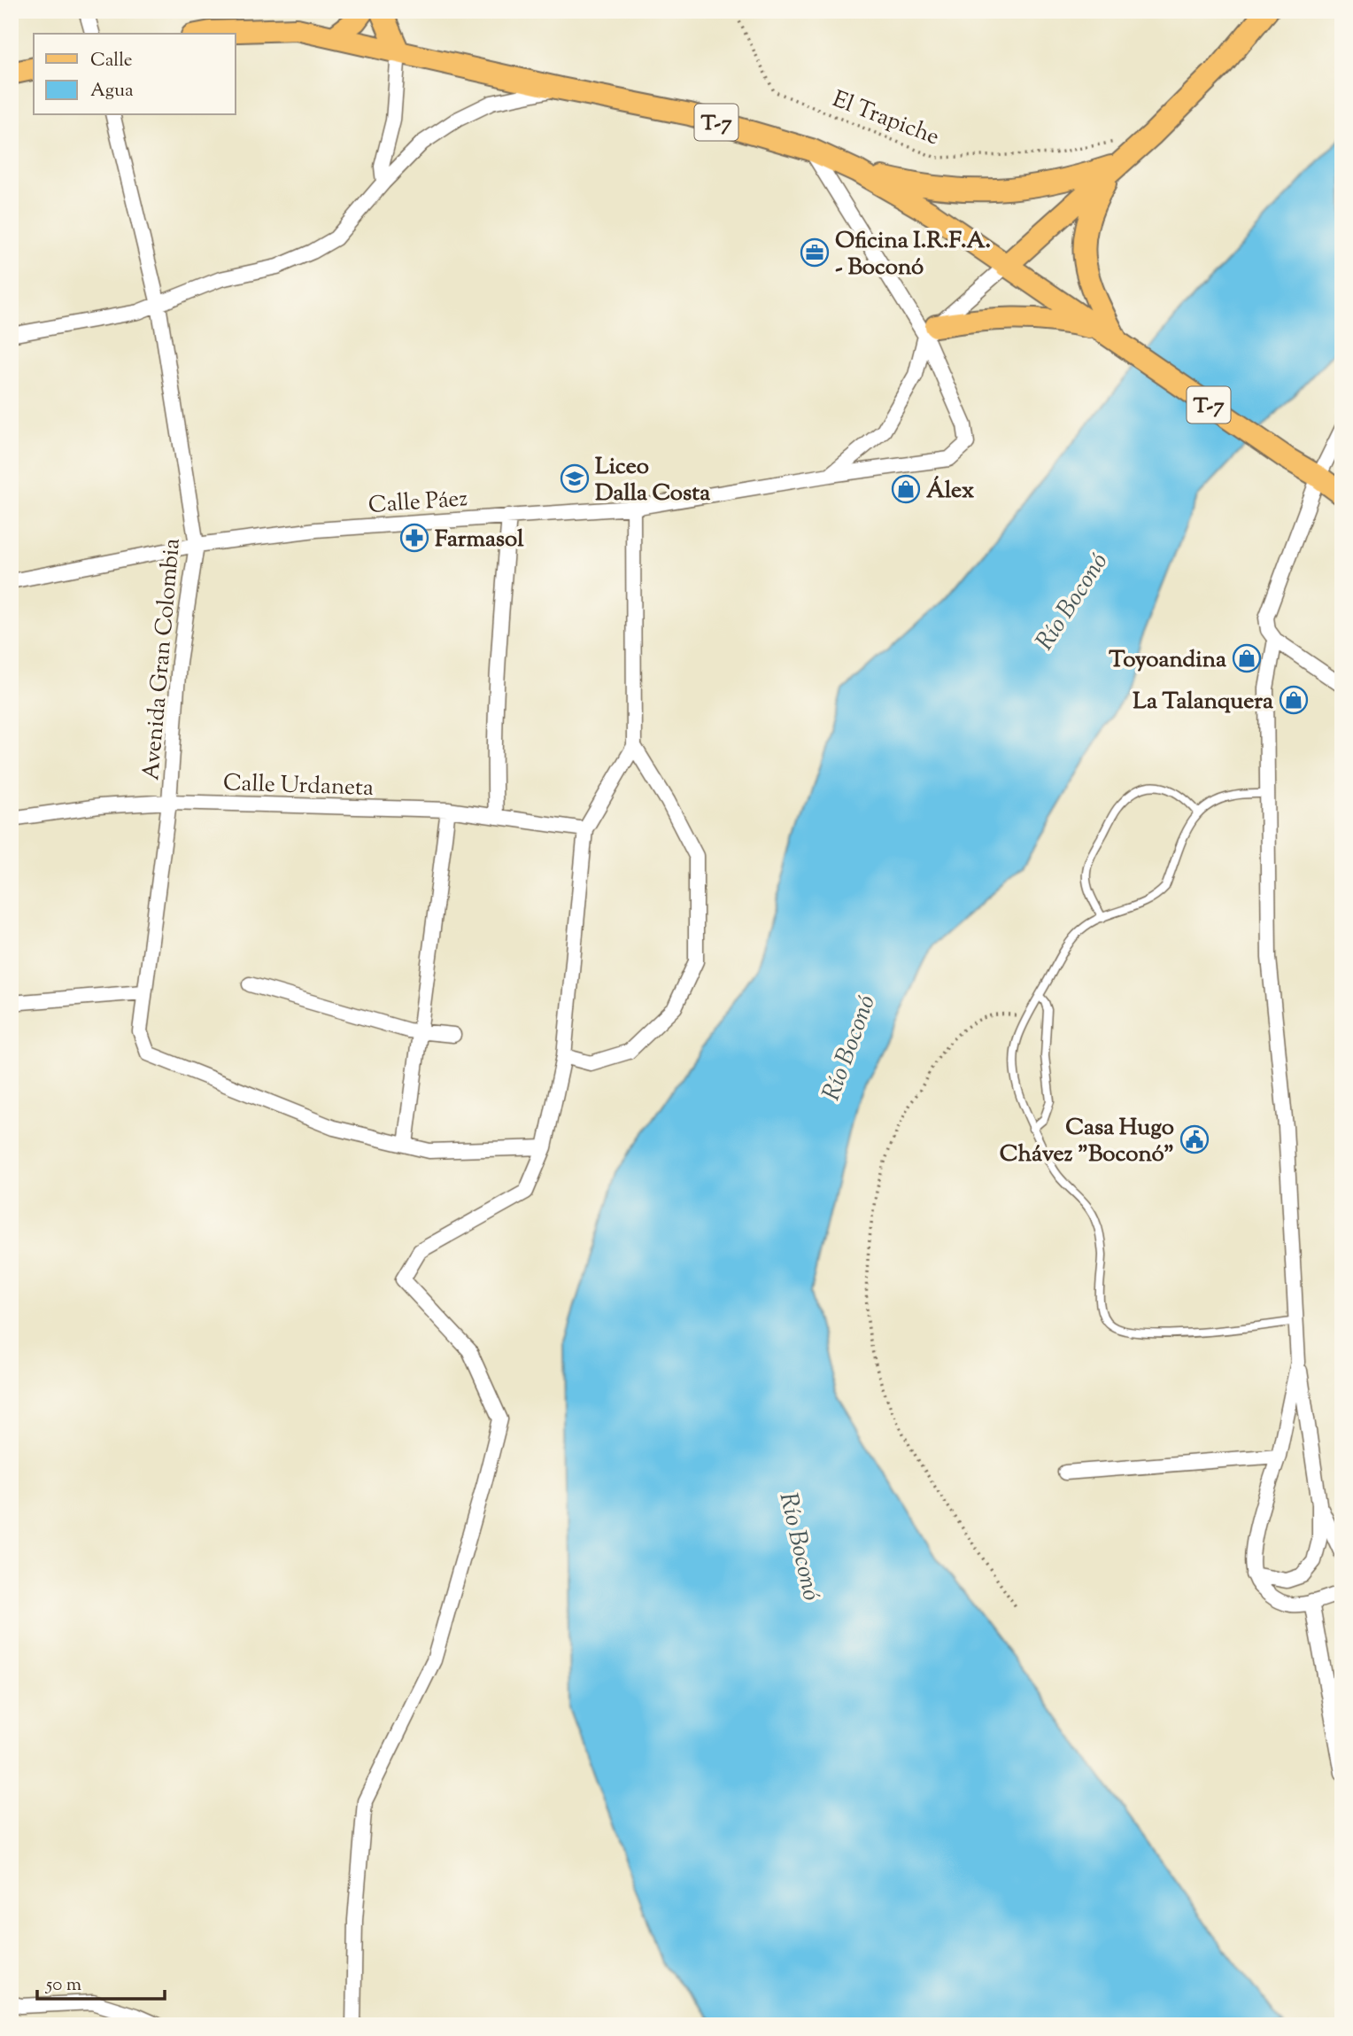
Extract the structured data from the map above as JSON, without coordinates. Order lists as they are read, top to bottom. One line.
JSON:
{"streets":{"main road":["T-7"],"street":["Calle Páez","Avenida Gran Colombia","Calle Urdaneta"],"path":["El Trapiche"]},"crossings":[["T-7","Calle Páez"],["Calle Páez","Avenida Gran Colombia"],["Avenida Gran Colombia","Calle Urdaneta"]],"water":["Río Boconó"],"places":{"office":["Oficina I.R.F.A. - Boconó"],"school or university":["Liceo Dalla Costa"],"shop":["Álex","Toyoandina","La Talanquera"],"pharmacy":["Farmasol"],"public building":["Casa Hugo Chávez \"Boconó\""]},"legend":["Calle","Agua"],"scale_bar":"50 m"}
